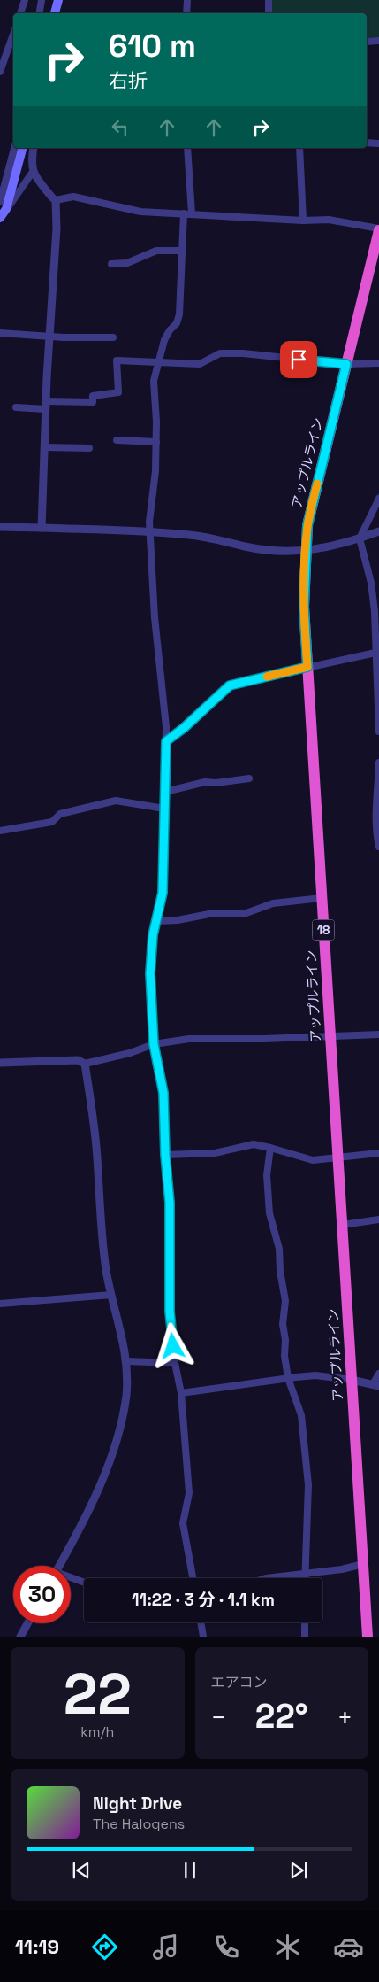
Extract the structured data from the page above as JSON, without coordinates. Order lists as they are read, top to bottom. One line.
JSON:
{"streets":{"highway":["アップルライン","18"]},"page":{"turn":["610 m","右折"],"limit":"30","trip":"11:22 · 3 分 · 1.1 km","tile":[["22","km/h"],"エアコン"],"heat":["−","22°","+"],"song":["Night Drive","The Halogens"],"tabs":"11:19"}}
